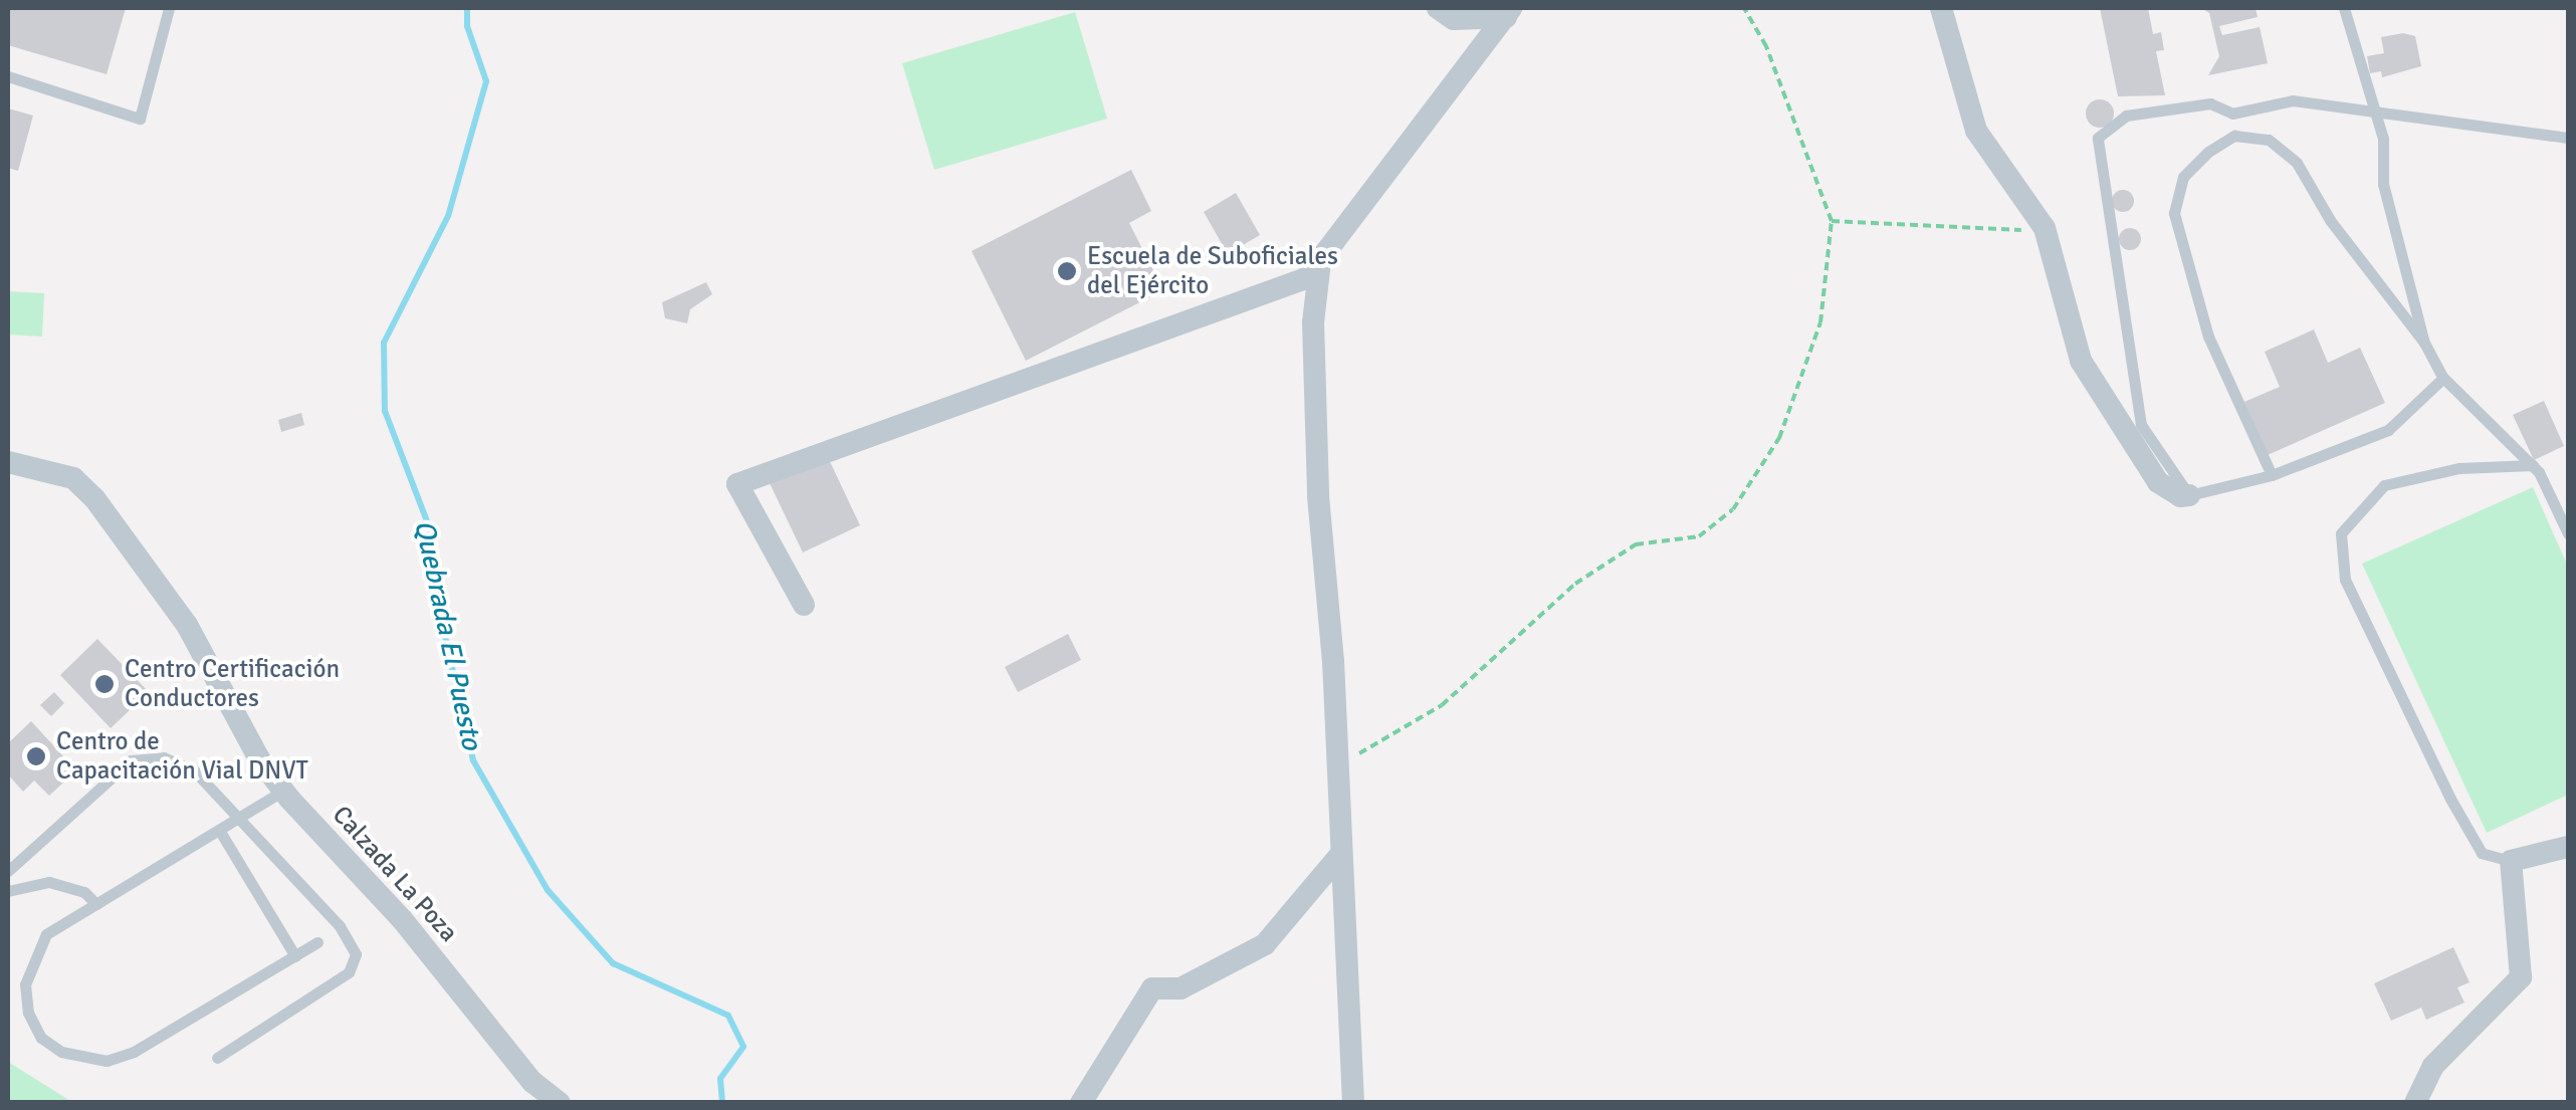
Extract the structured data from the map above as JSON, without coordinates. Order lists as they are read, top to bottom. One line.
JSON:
{"streets":{"street":["Calzada La Poza"]},"water":["Quebrada El Puesto"],"places":["Escuela de Suboficiales del Ejército","Centro Certificación Conductores","Centro de Capacitación Vial DNVT"]}
